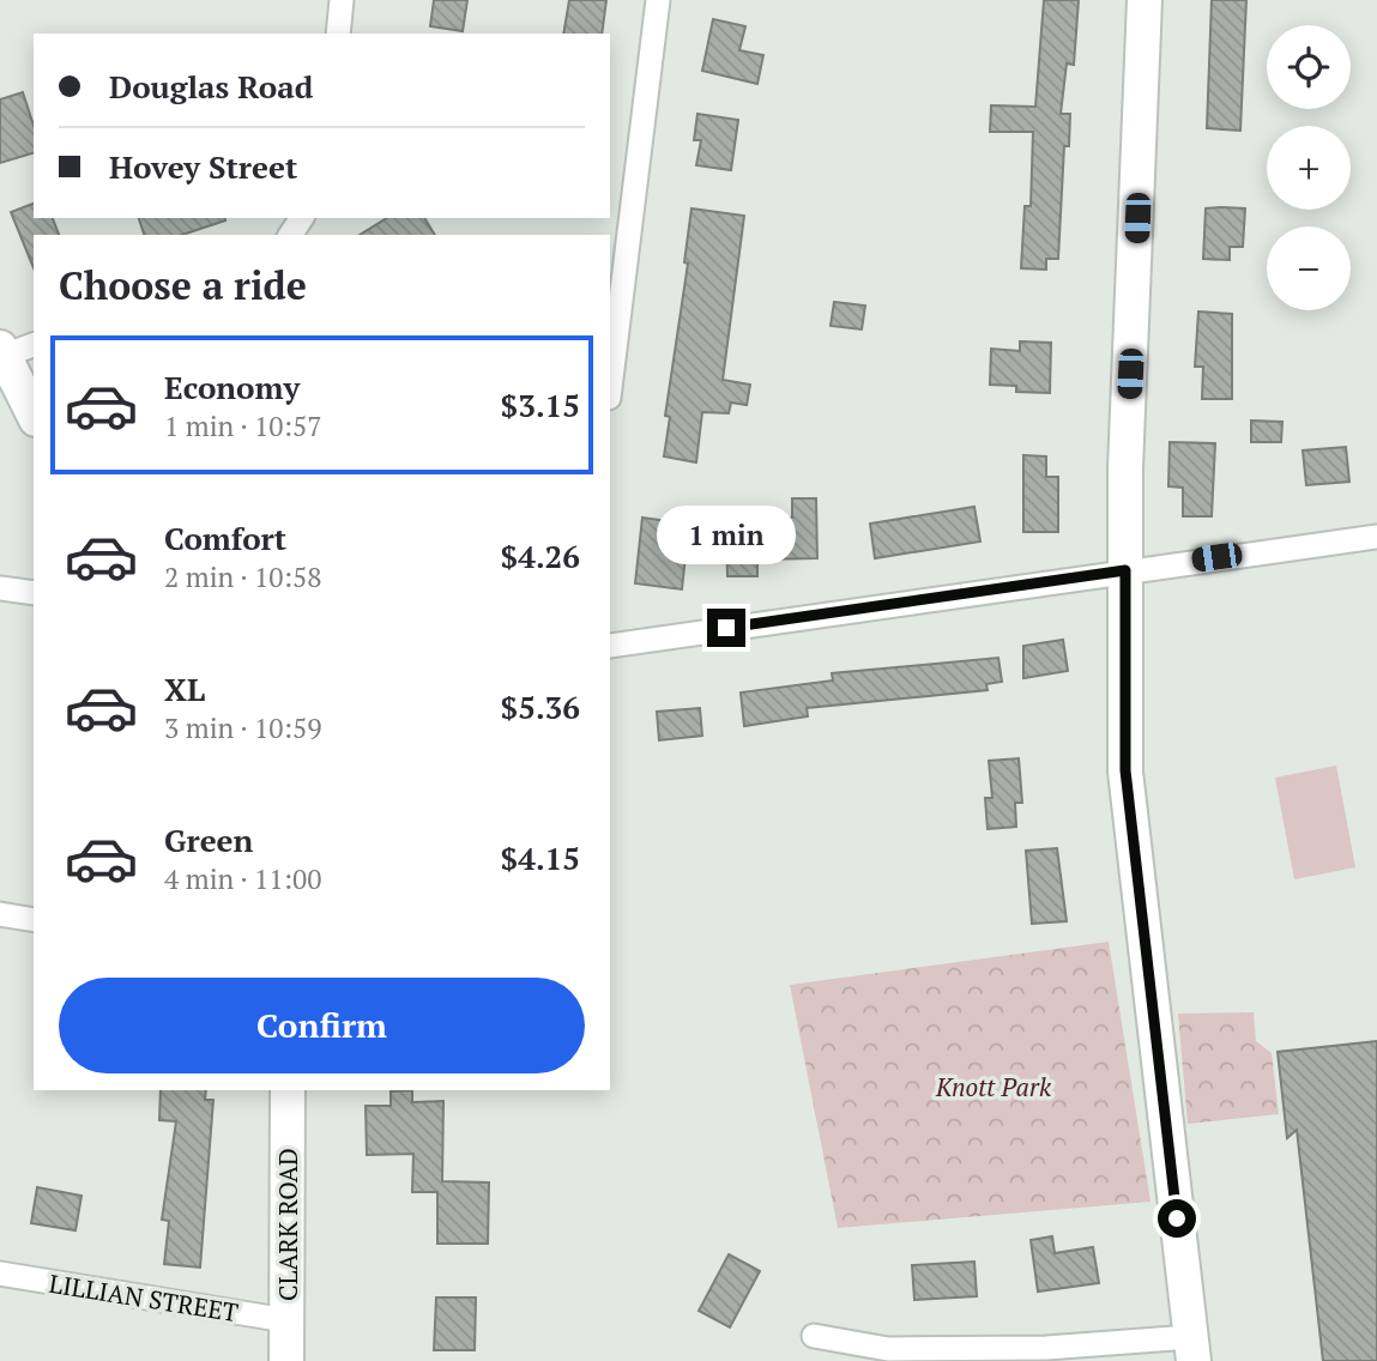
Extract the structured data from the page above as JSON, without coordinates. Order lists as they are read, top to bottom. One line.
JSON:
{"streets":{"street":["CLARK ROAD","LILLIAN STREET"]},"crossings":[["CLARK ROAD","LILLIAN STREET"]],"parks":["Knott Park"],"page":{"map_buttons":["+","−"],"banner":["Douglas Road","Hovey Street"],"heading":"Choose a ride","list":[{"name":"Economy","note":"1 min · 10:57","value":"$3.15"},{"name":"Comfort","note":"2 min · 10:58","value":"$4.26"},{"name":"XL","note":"3 min · 10:59","value":"$5.36"},{"name":"Green","note":"4 min · 11:00","value":"$4.15"}],"bubble":"1 min","buttons":"Confirm"}}
